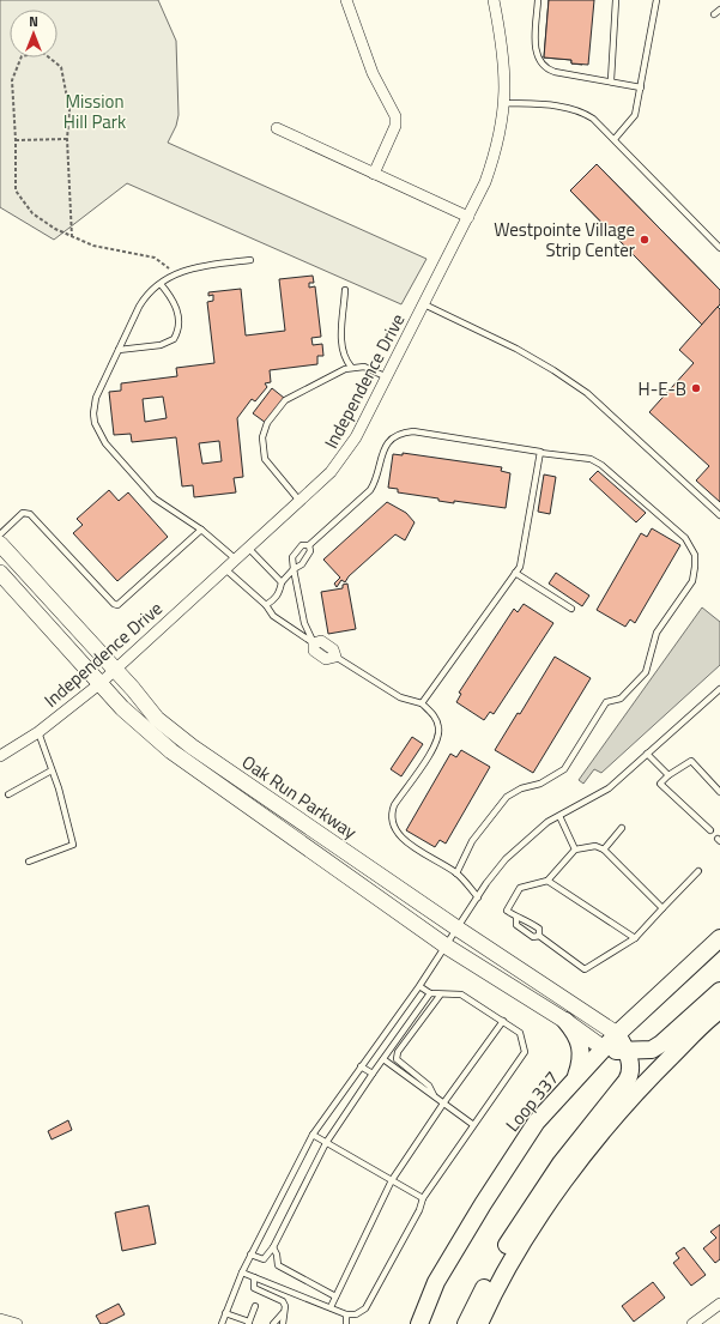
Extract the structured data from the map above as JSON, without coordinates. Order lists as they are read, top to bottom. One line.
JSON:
{"streets":{"main road":["Loop 337"],"street":["Independence Drive","Oak Run Parkway"]},"crossings":[["Independence Drive","Oak Run Parkway"],["Oak Run Parkway","Loop 337"]],"parks":["Mission Hill Park"],"places":["Westpointe Village Strip Center","H-E-B"],"north":"top"}
